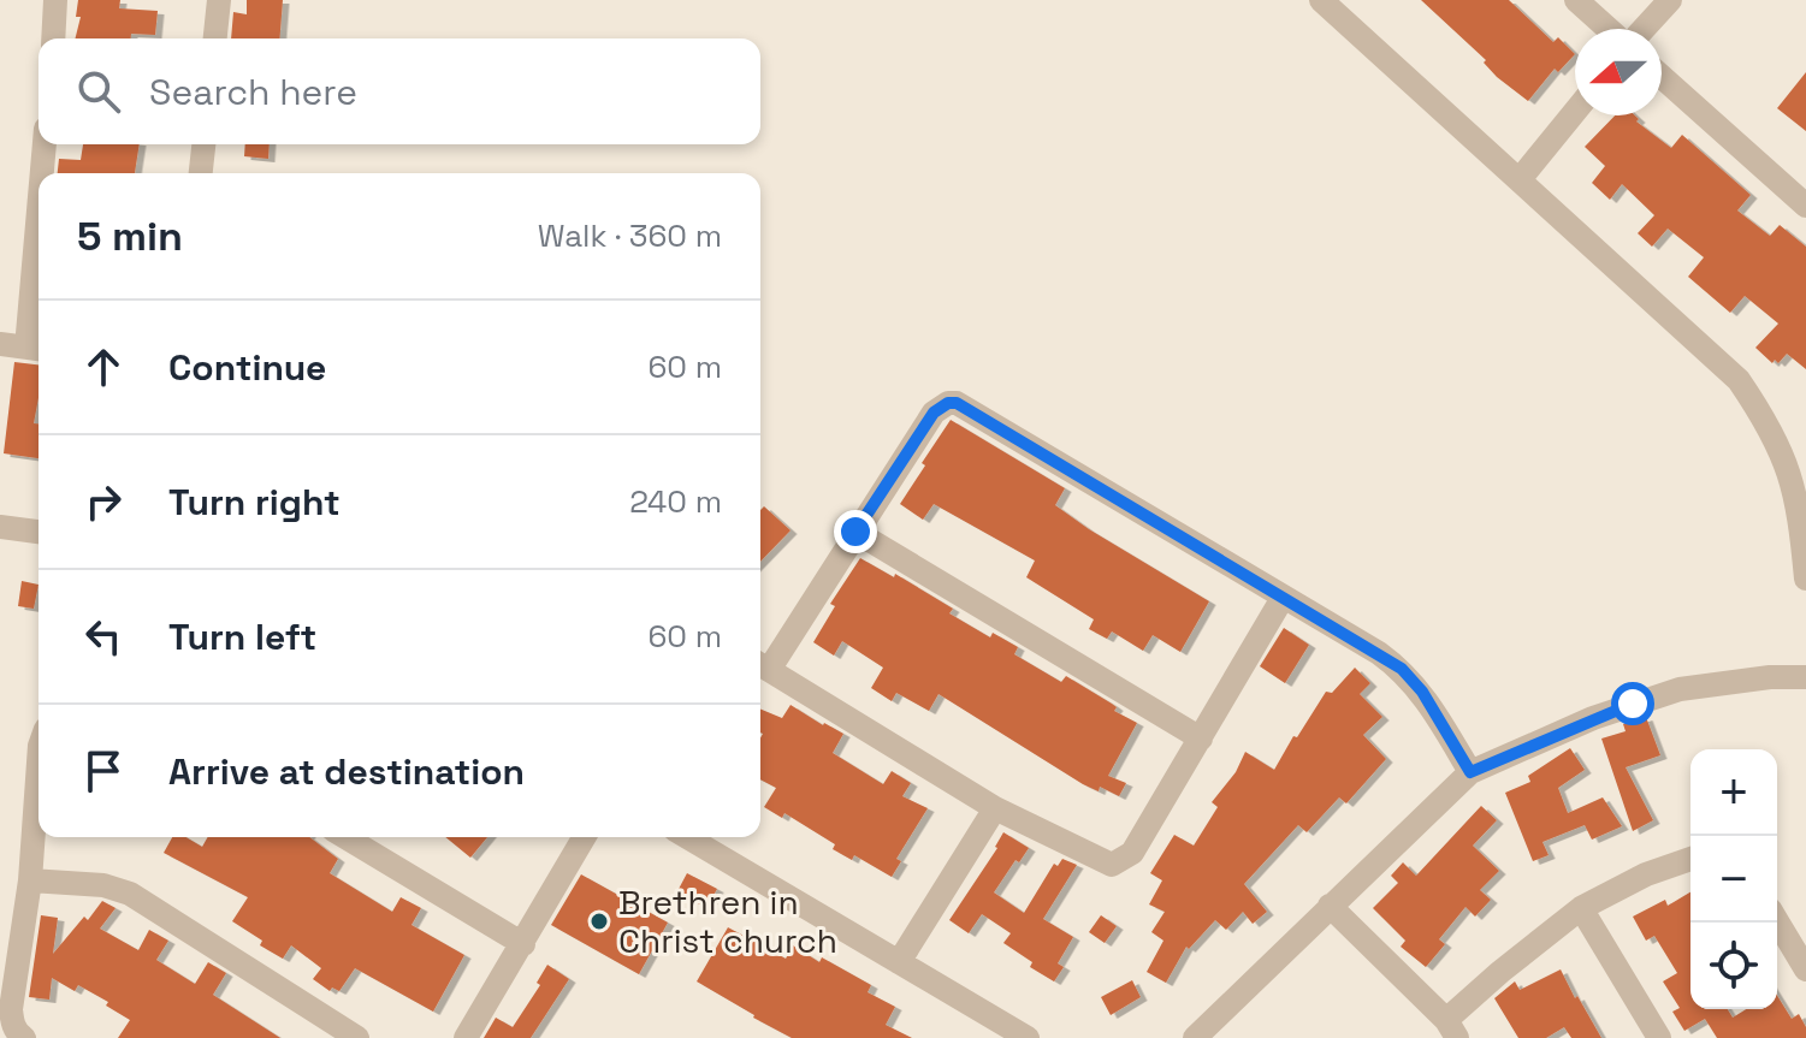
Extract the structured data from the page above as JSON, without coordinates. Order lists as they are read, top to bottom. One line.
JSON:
{"places":["Brethren in Christ church"],"north":"left","page":{"search":"Search here","heading":["5 min","Walk · 360 m"],"list":[["Continue","60 m"],["Turn right","240 m"],["Turn left","60 m"],"Arrive at destination"],"map_buttons":["+","−"]}}
